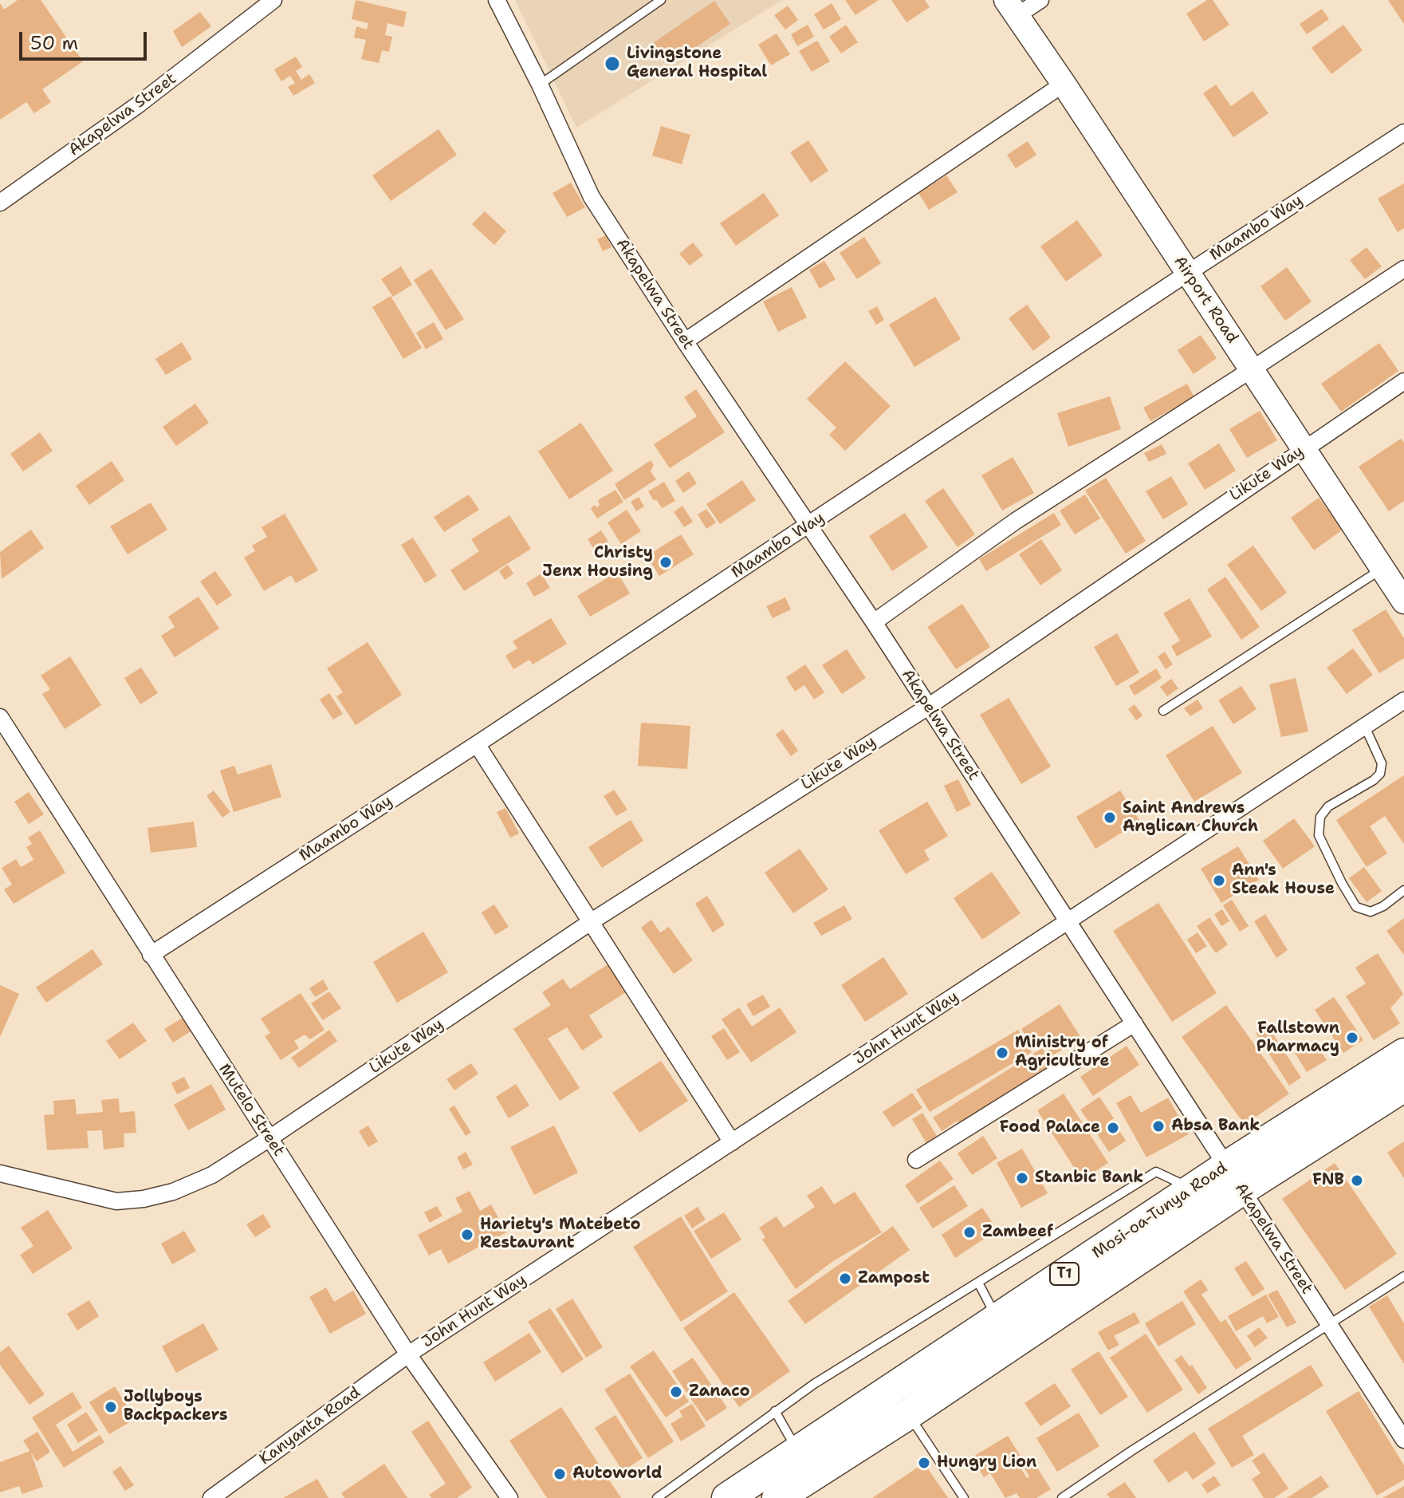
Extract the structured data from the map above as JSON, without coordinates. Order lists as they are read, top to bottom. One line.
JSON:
{"streets":{"highway":["Mosi-oa-Tunya Road","T1"],"street":["Akapelwa Street","Maambo Way","Airport Road","Likute Way","John Hunt Way","Mutelo Street","Kanyanta Road"]},"crossings":[["Akapelwa Street","Maambo Way"],["Akapelwa Street","Likute Way"],["Akapelwa Street","John Hunt Way"],["Akapelwa Street","Mosi-oa-Tunya Road"],["Maambo Way","Airport Road"],["Maambo Way","Mutelo Street"],["Airport Road","Likute Way"],["Likute Way","Mutelo Street"],["John Hunt Way","Mutelo Street"],["John Hunt Way","Kanyanta Road"],["Mutelo Street","Kanyanta Road"]],"places":["Livingstone General Hospital","Christy Jenx Housing","Saint Andrews Anglican Church","Ann's Steak House","Fallstown Pharmacy","Ministry of Agriculture","Absa Bank","Food Palace","Stanbic Bank","FNB","Zambeef","Hariety's Matebeto Restaurant","Zampost","Zanaco","Jollyboys Backpackers","Hungry Lion","Autoworld"],"scale_bar":"50 m"}
